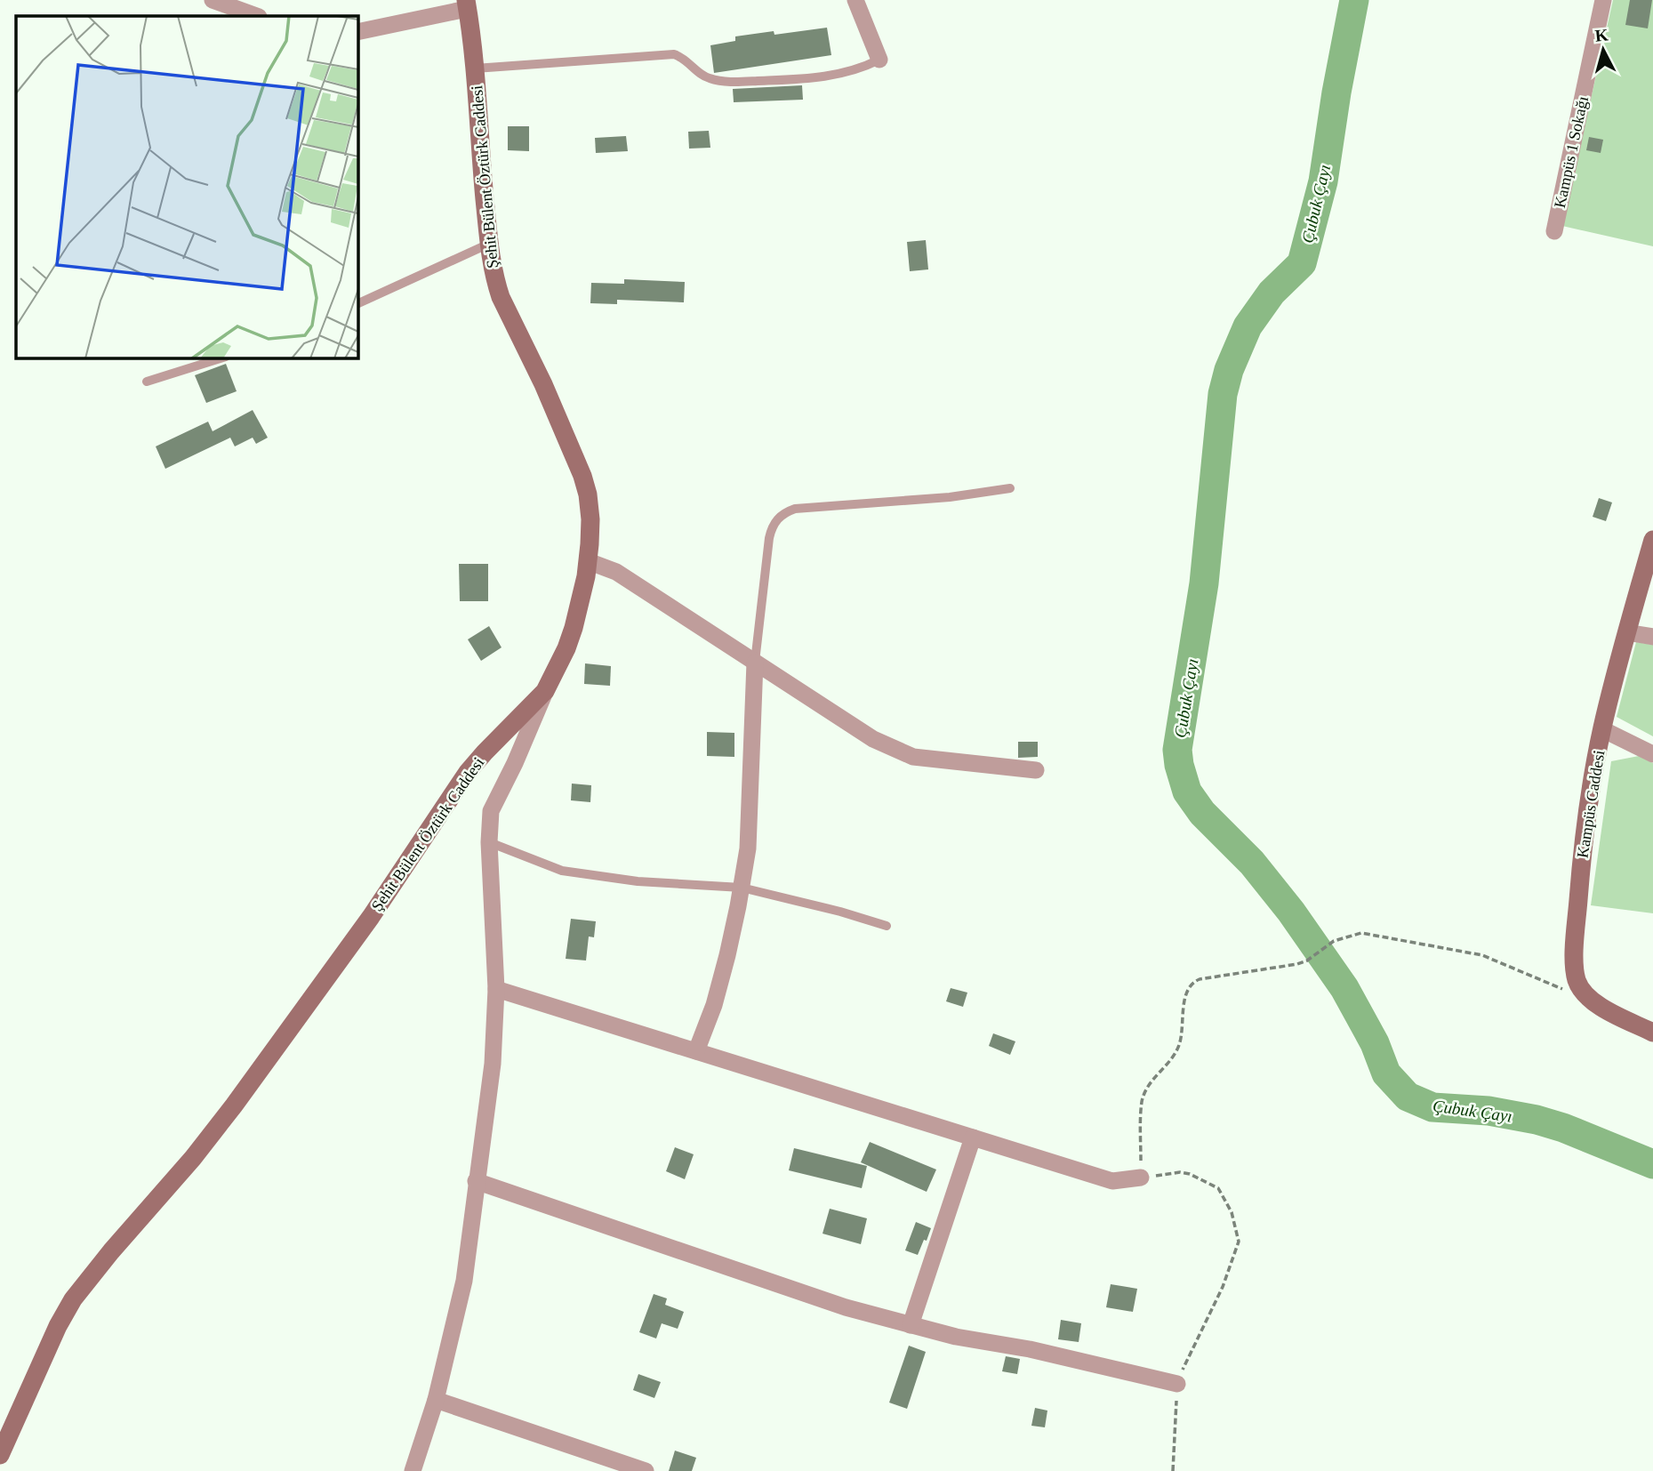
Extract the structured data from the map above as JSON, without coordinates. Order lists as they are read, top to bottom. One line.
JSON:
{"streets":{"street":["Kampüs 1 Sokağı","Şehit Bülent Öztürk Caddesi","Kampüs Caddesi"]},"water":["Çubuk Çayı"],"north":"top"}
